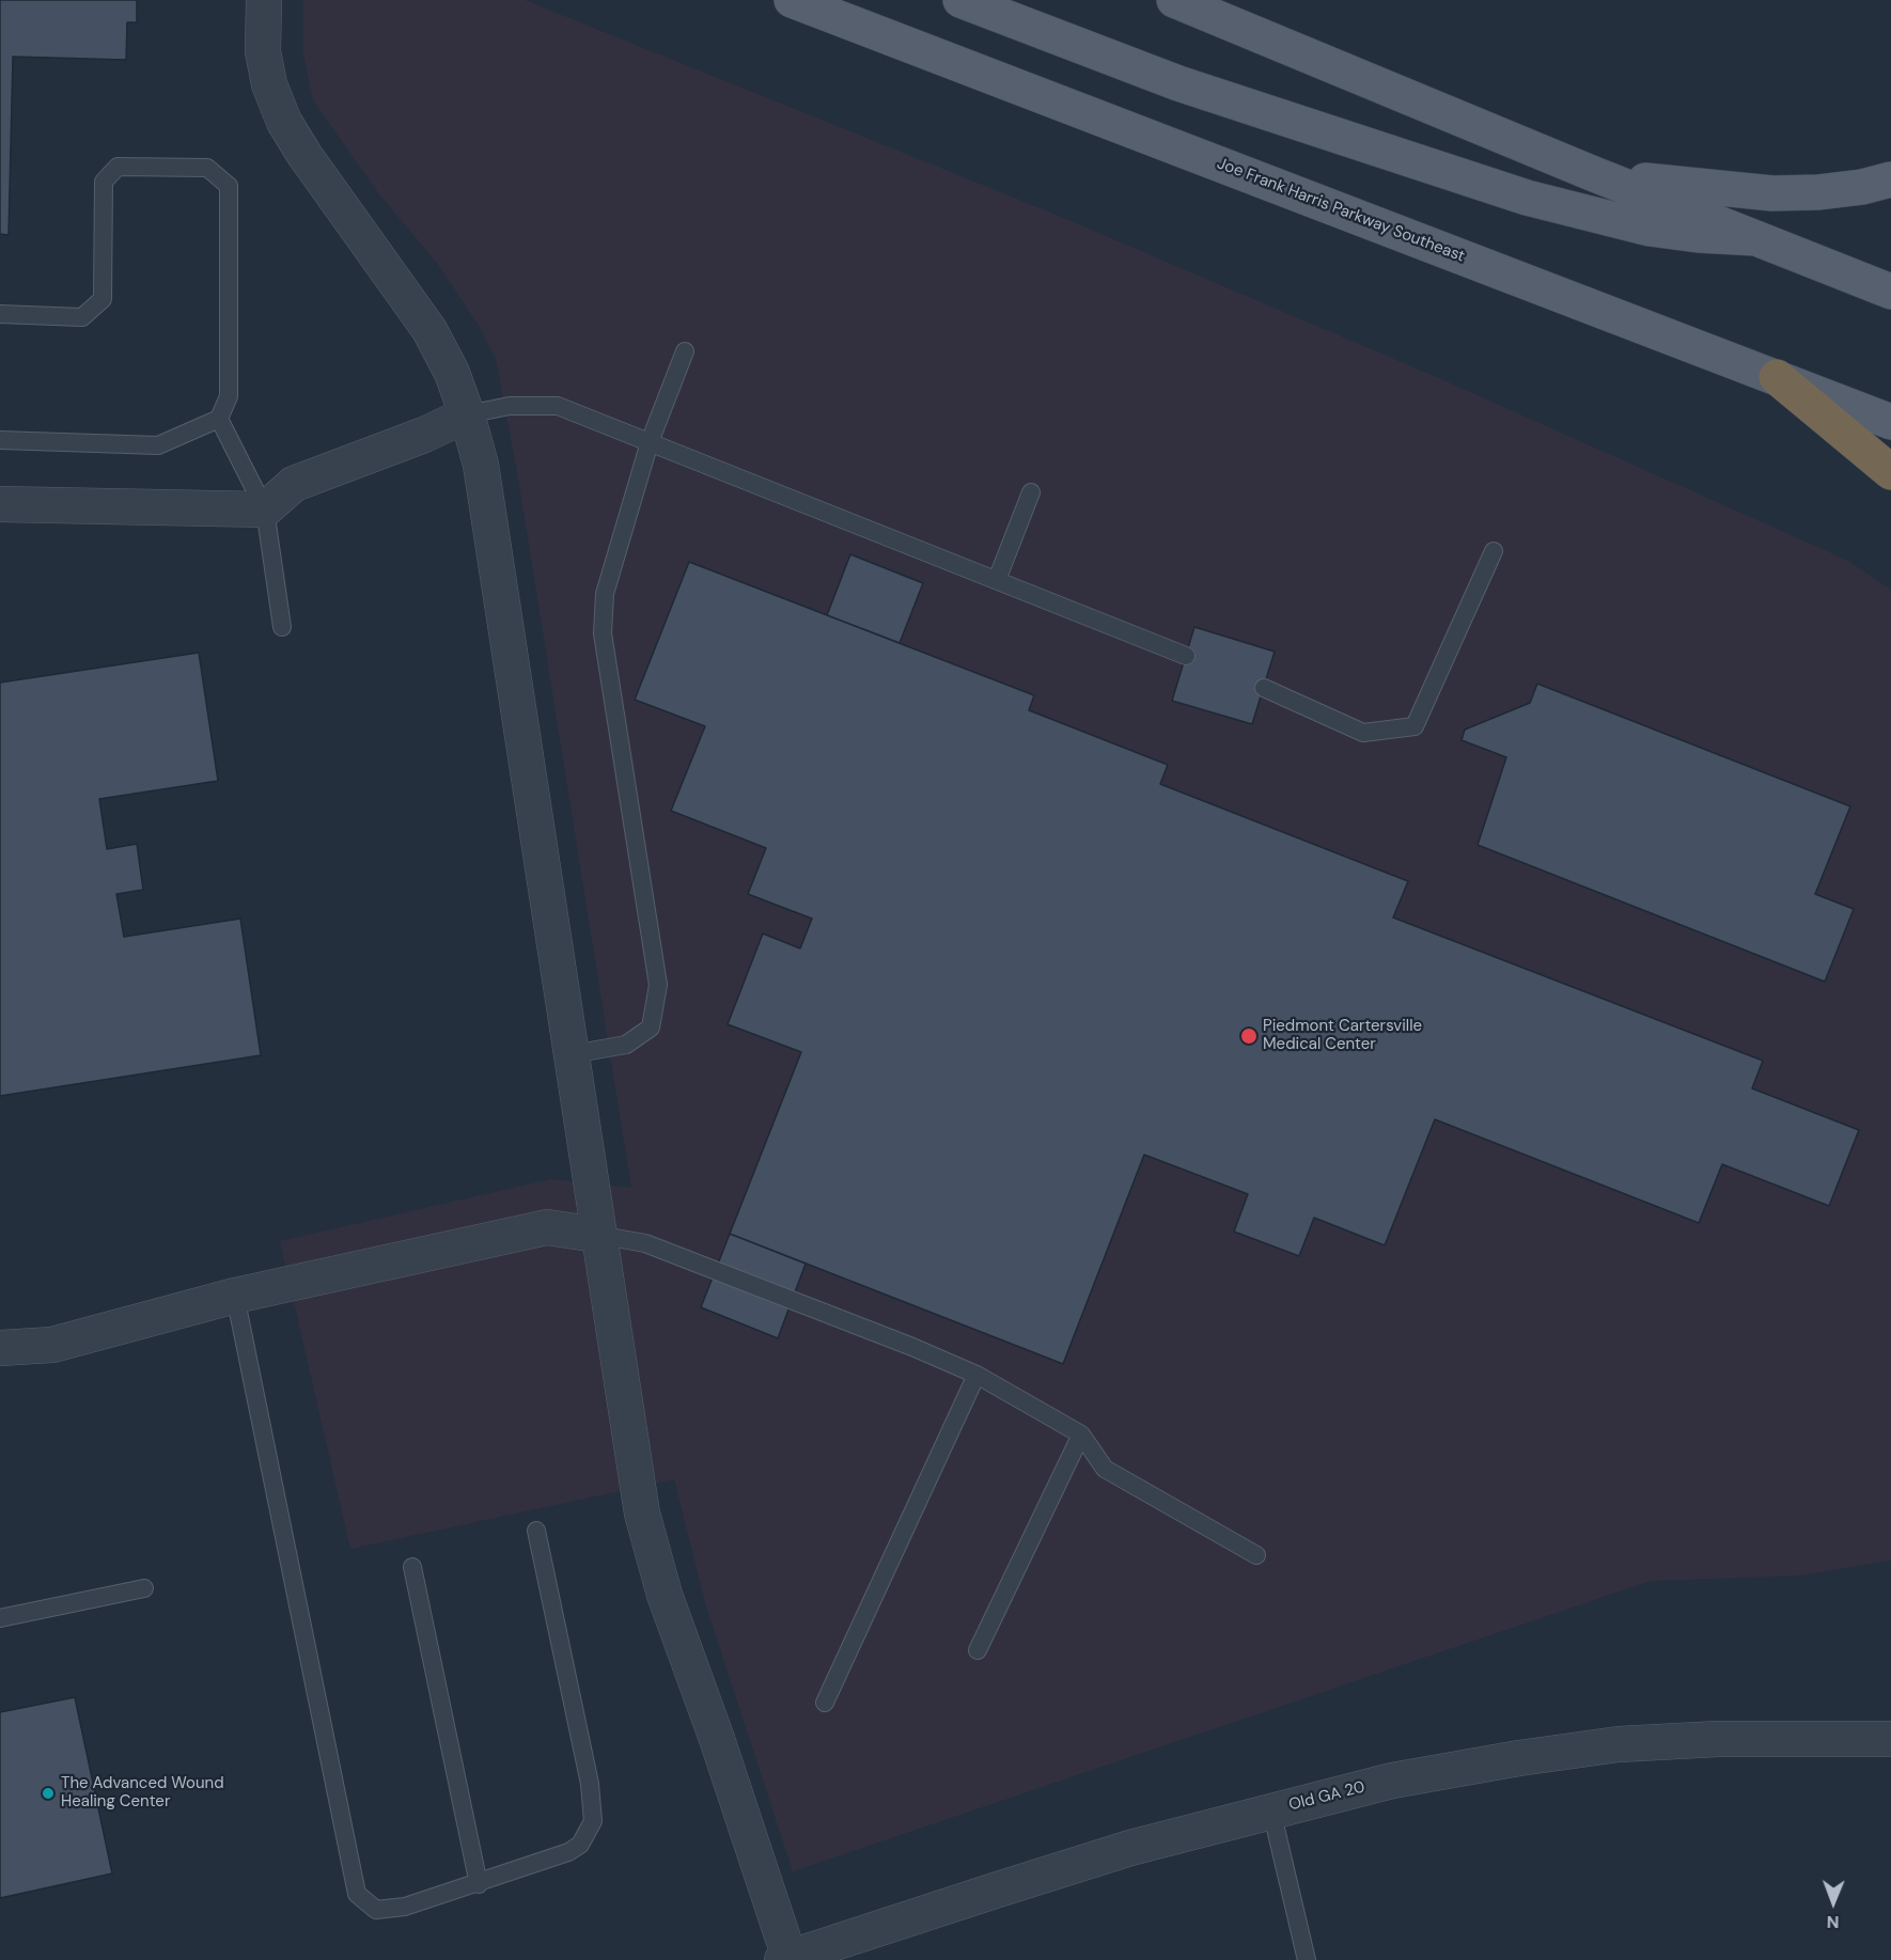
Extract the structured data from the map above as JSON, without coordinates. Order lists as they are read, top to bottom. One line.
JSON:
{"streets":{"main road":["Joe Frank Harris Parkway Southeast"],"street":["Old GA 20"]},"places":["Piedmont Cartersville Medical Center","The Advanced Wound Healing Center"],"north":"bottom"}
